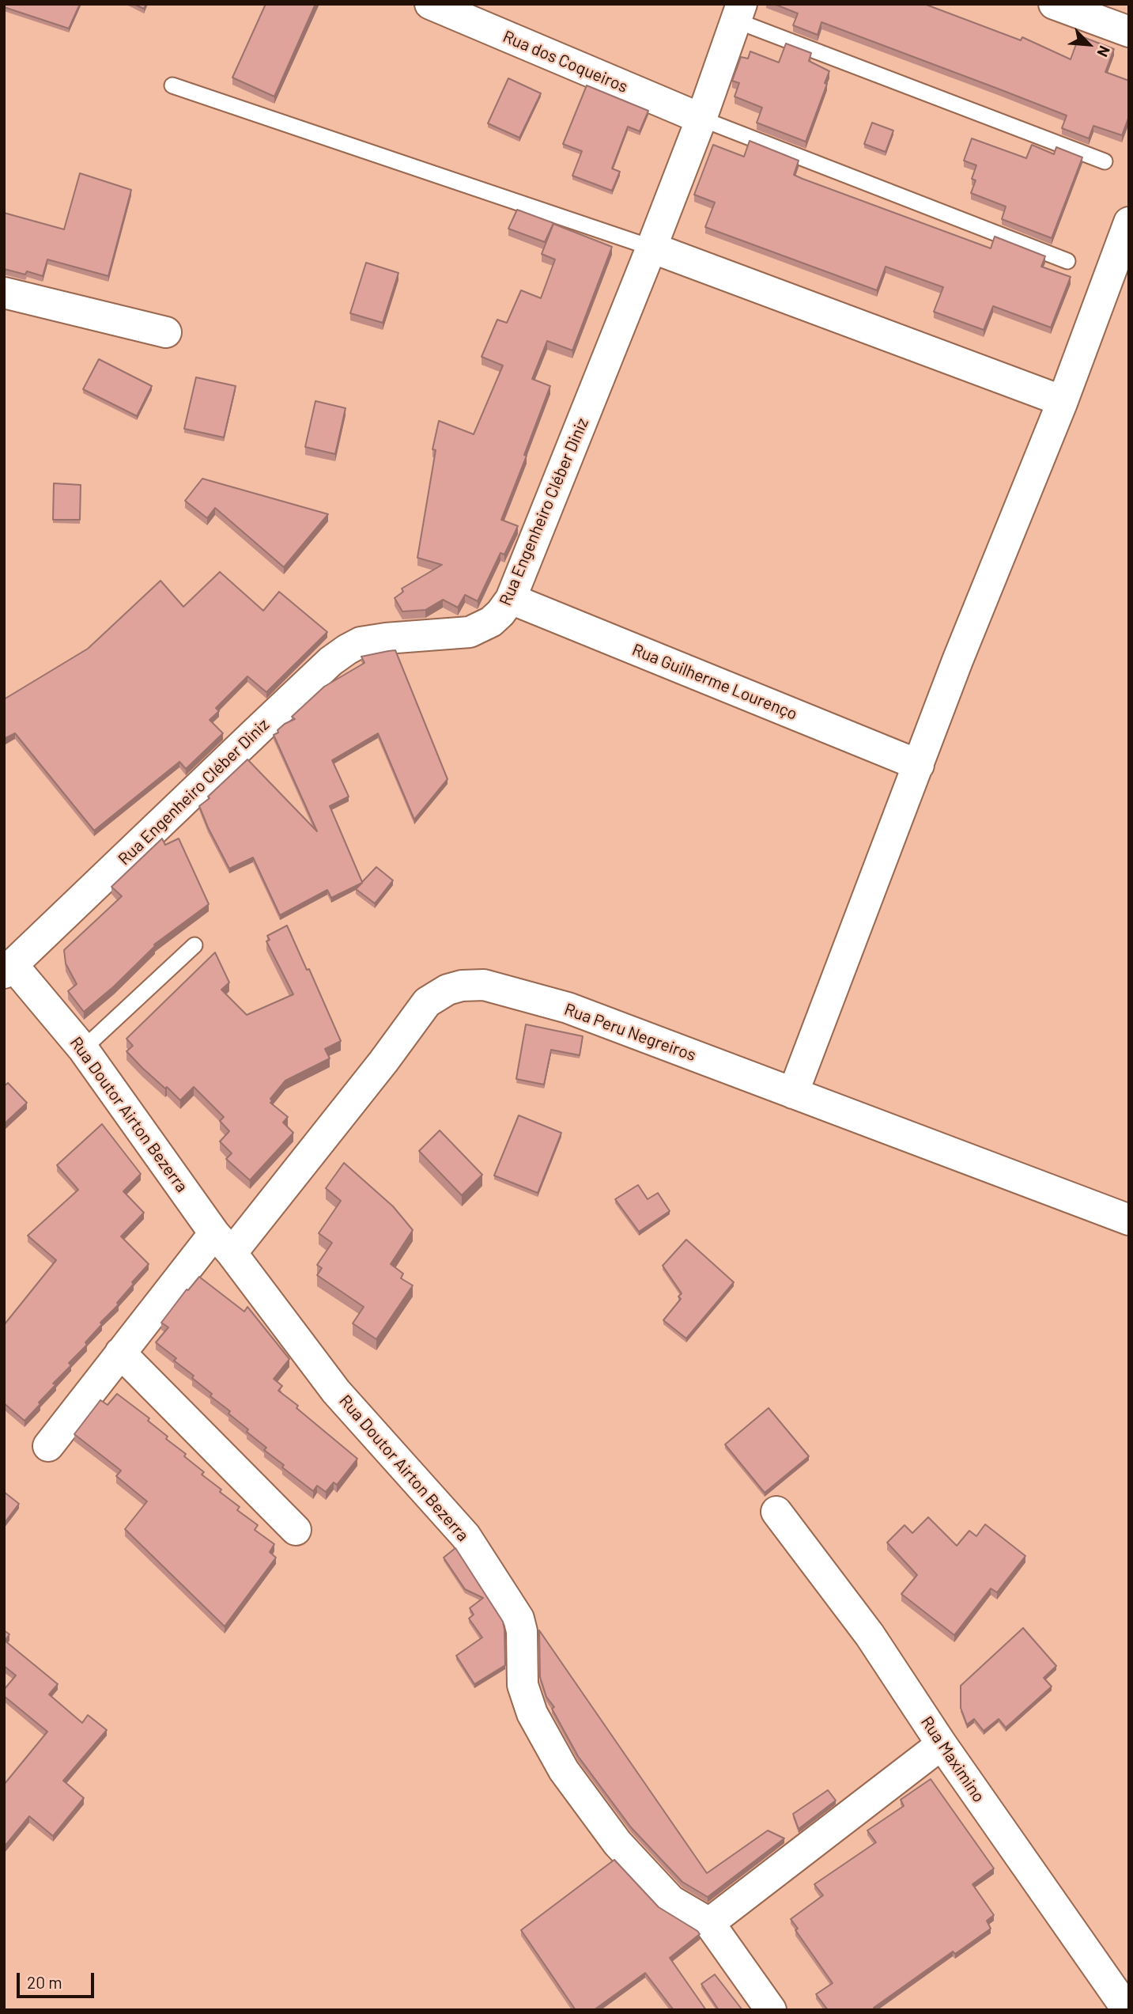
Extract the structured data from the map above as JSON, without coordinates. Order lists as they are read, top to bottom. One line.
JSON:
{"streets":{"street":["Rua dos Coqueiros","Rua Engenheiro Cléber Diniz","Rua Guilherme Lourenço","Rua Peru Negreiros","Rua Doutor Airton Bezerra","Rua Maximino"]},"crossings":[["Rua dos Coqueiros","Rua Engenheiro Cléber Diniz"],["Rua Engenheiro Cléber Diniz","Rua Guilherme Lourenço"],["Rua Engenheiro Cléber Diniz","Rua Doutor Airton Bezerra"],["Rua Peru Negreiros","Rua Doutor Airton Bezerra"]],"scale_bar":"20 m","north":"bottom right"}
